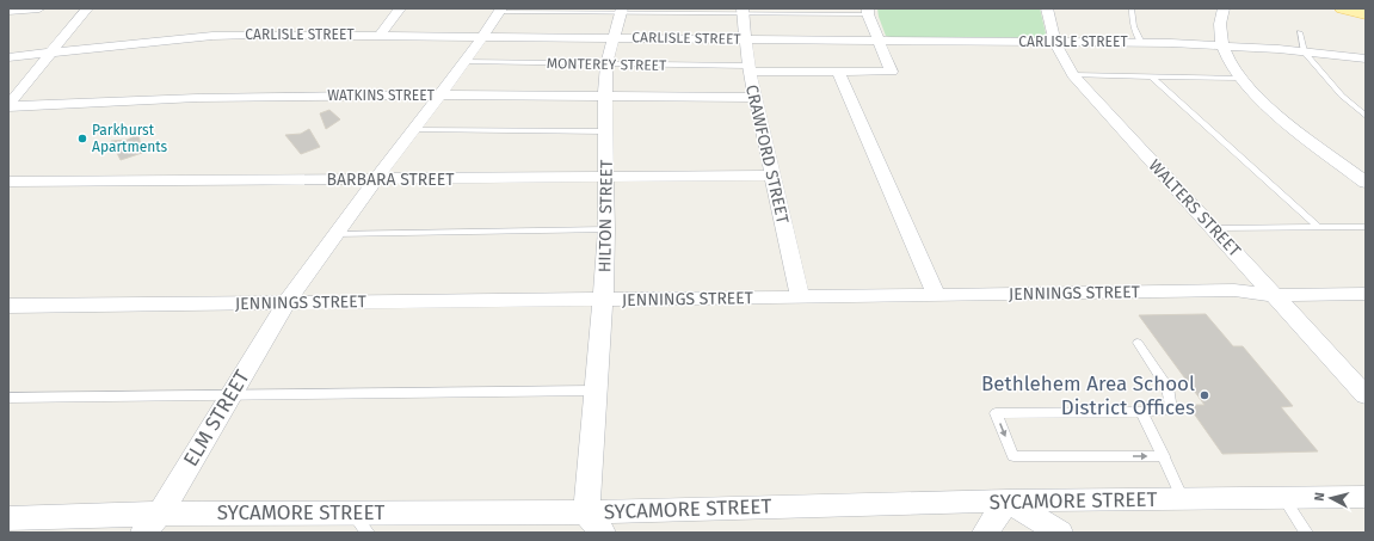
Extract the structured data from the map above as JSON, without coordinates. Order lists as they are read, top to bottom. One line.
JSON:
{"streets":{"street":["CARLISLE STREET","MONTEREY STREET","WATKINS STREET","CRAWFORD STREET","BARBARA STREET","WALTERS STREET","HILTON STREET","JENNINGS STREET","ELM STREET","SYCAMORE STREET"]},"crossings":[["CARLISLE STREET","MONTEREY STREET"],["CARLISLE STREET","CRAWFORD STREET"],["CARLISLE STREET","WALTERS STREET"],["CARLISLE STREET","HILTON STREET"],["CARLISLE STREET","ELM STREET"],["MONTEREY STREET","CRAWFORD STREET"],["MONTEREY STREET","HILTON STREET"],["MONTEREY STREET","ELM STREET"],["WATKINS STREET","CRAWFORD STREET"],["WATKINS STREET","HILTON STREET"],["WATKINS STREET","ELM STREET"],["CRAWFORD STREET","BARBARA STREET"],["CRAWFORD STREET","JENNINGS STREET"],["BARBARA STREET","HILTON STREET"],["BARBARA STREET","ELM STREET"],["WALTERS STREET","JENNINGS STREET"],["HILTON STREET","JENNINGS STREET"],["HILTON STREET","SYCAMORE STREET"],["JENNINGS STREET","ELM STREET"],["ELM STREET","SYCAMORE STREET"]],"places":["Parkhurst Apartments","Bethlehem Area School District Offices"],"north":"left"}
